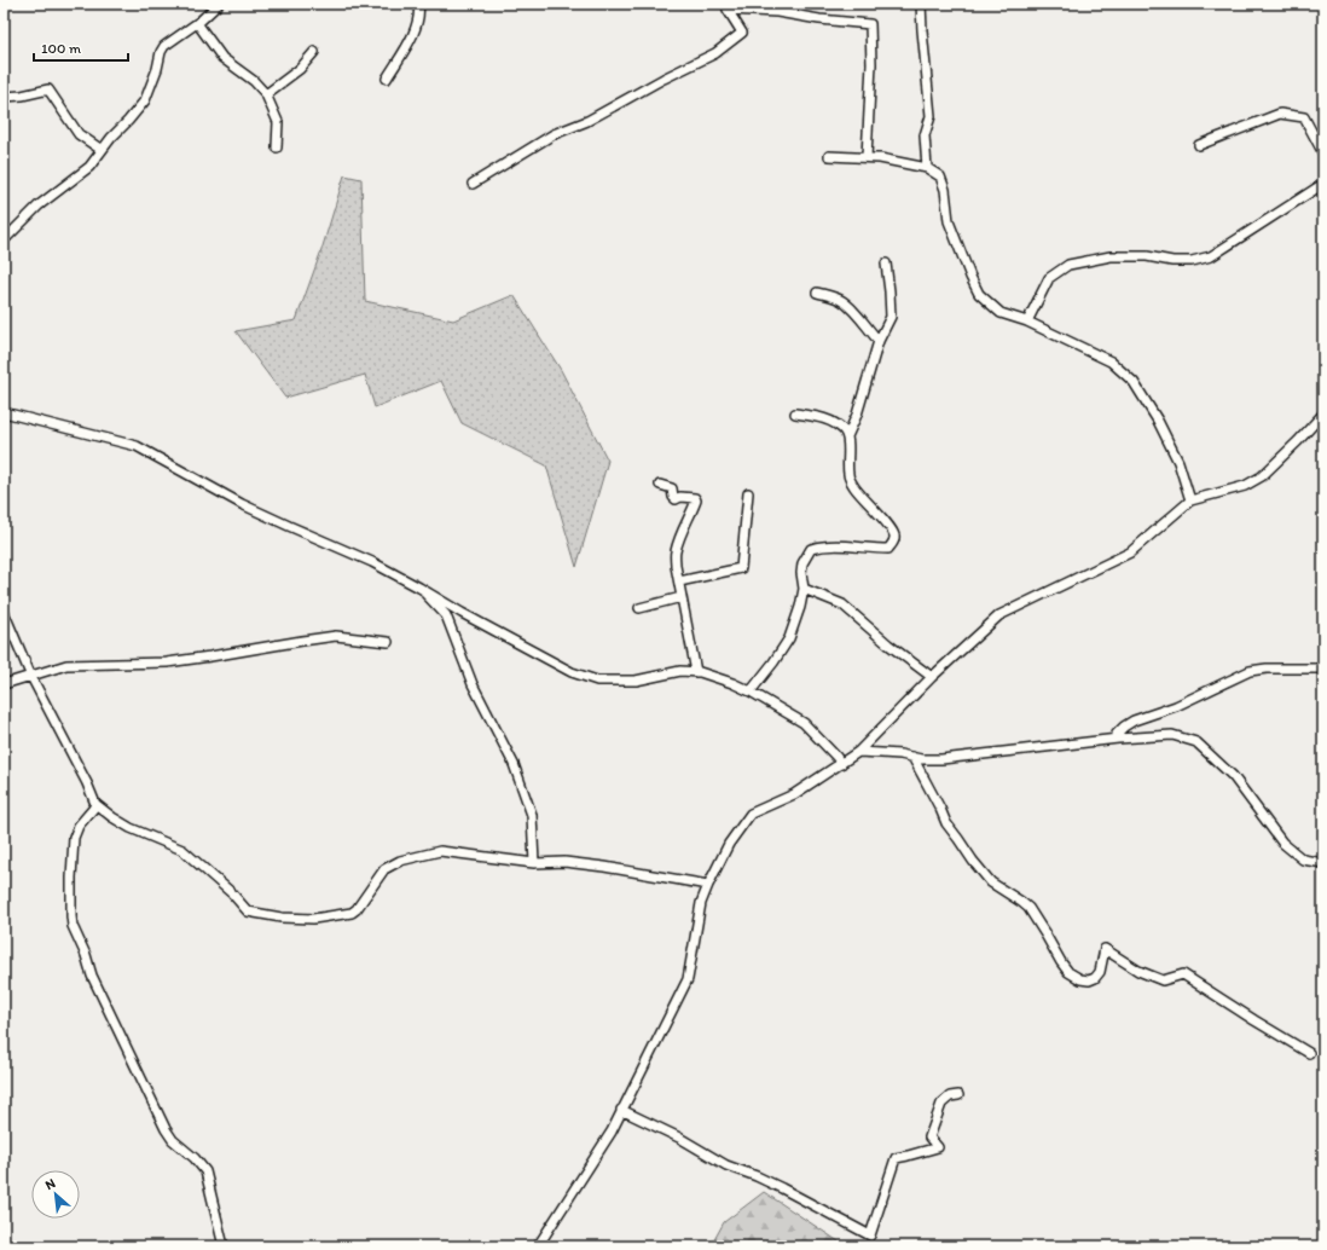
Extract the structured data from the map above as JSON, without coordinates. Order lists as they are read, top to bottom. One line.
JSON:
{"scale_bar":"100 m","north":"top left"}
